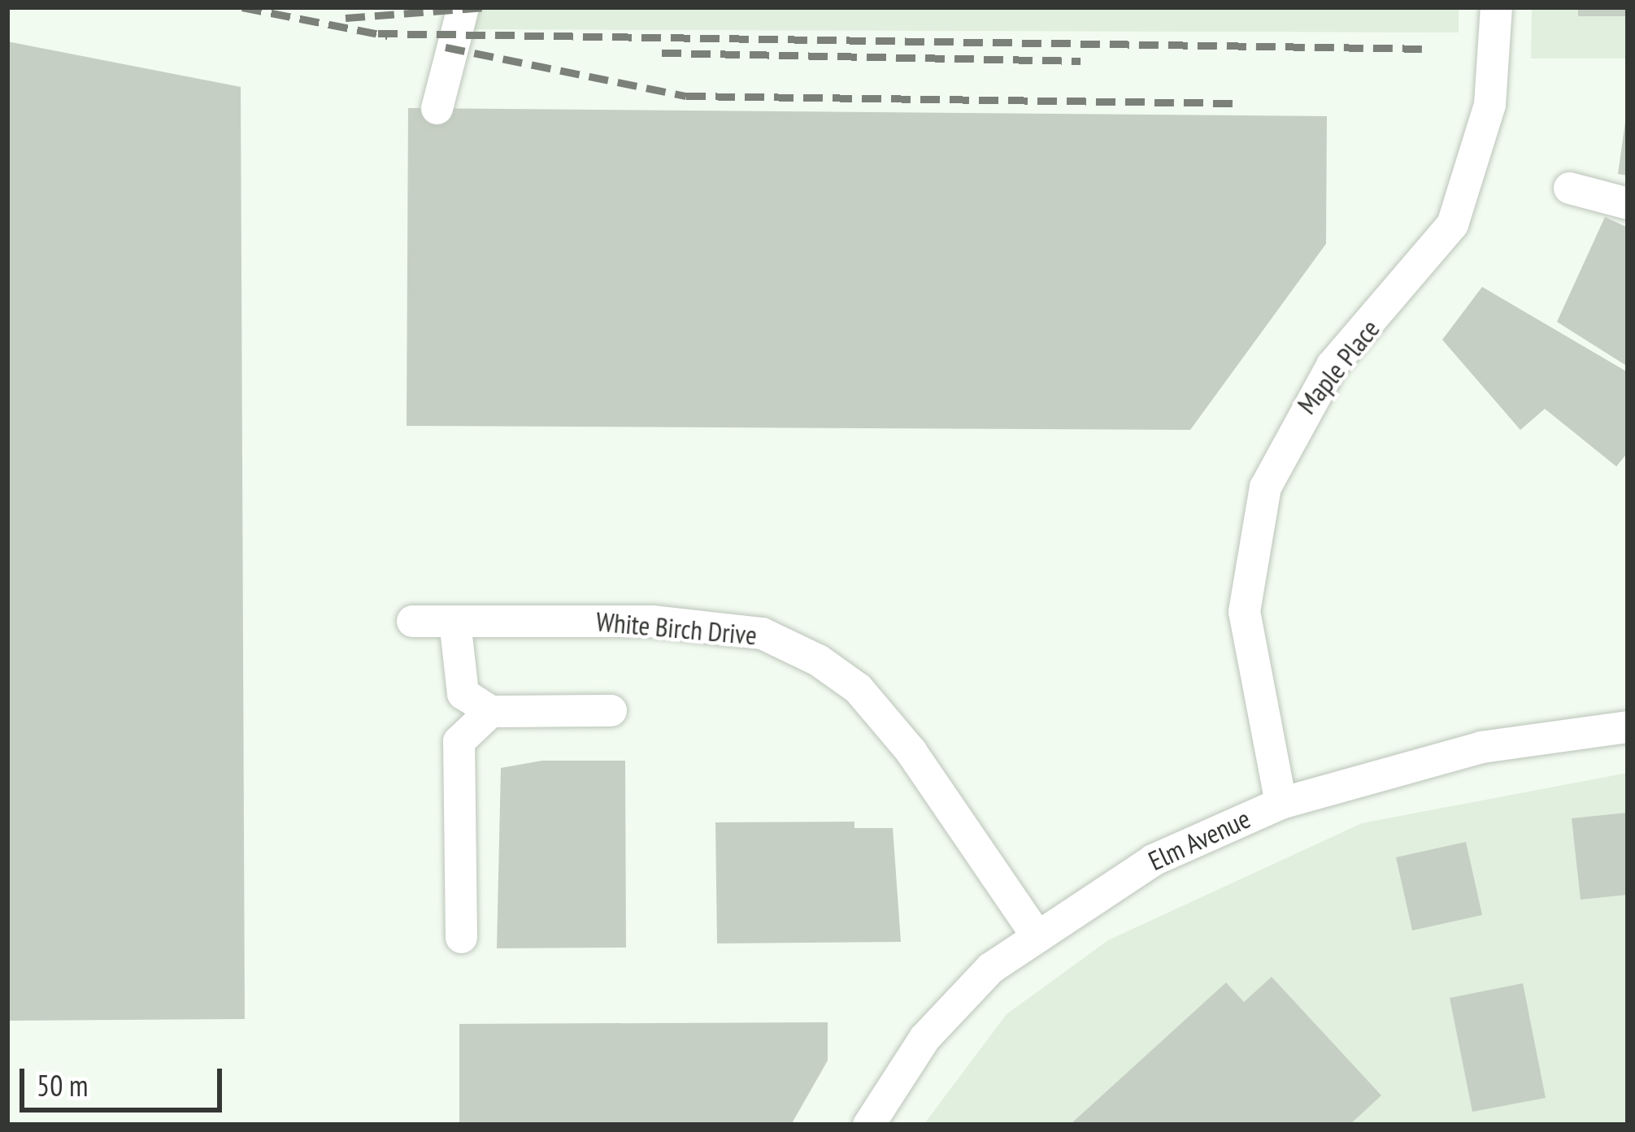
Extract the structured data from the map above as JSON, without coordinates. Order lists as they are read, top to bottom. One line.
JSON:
{"streets":{"street":["Maple Place","White Birch Drive","Elm Avenue"]},"crossings":[["Maple Place","Elm Avenue"],["White Birch Drive","Elm Avenue"]],"scale_bar":"50 m"}
